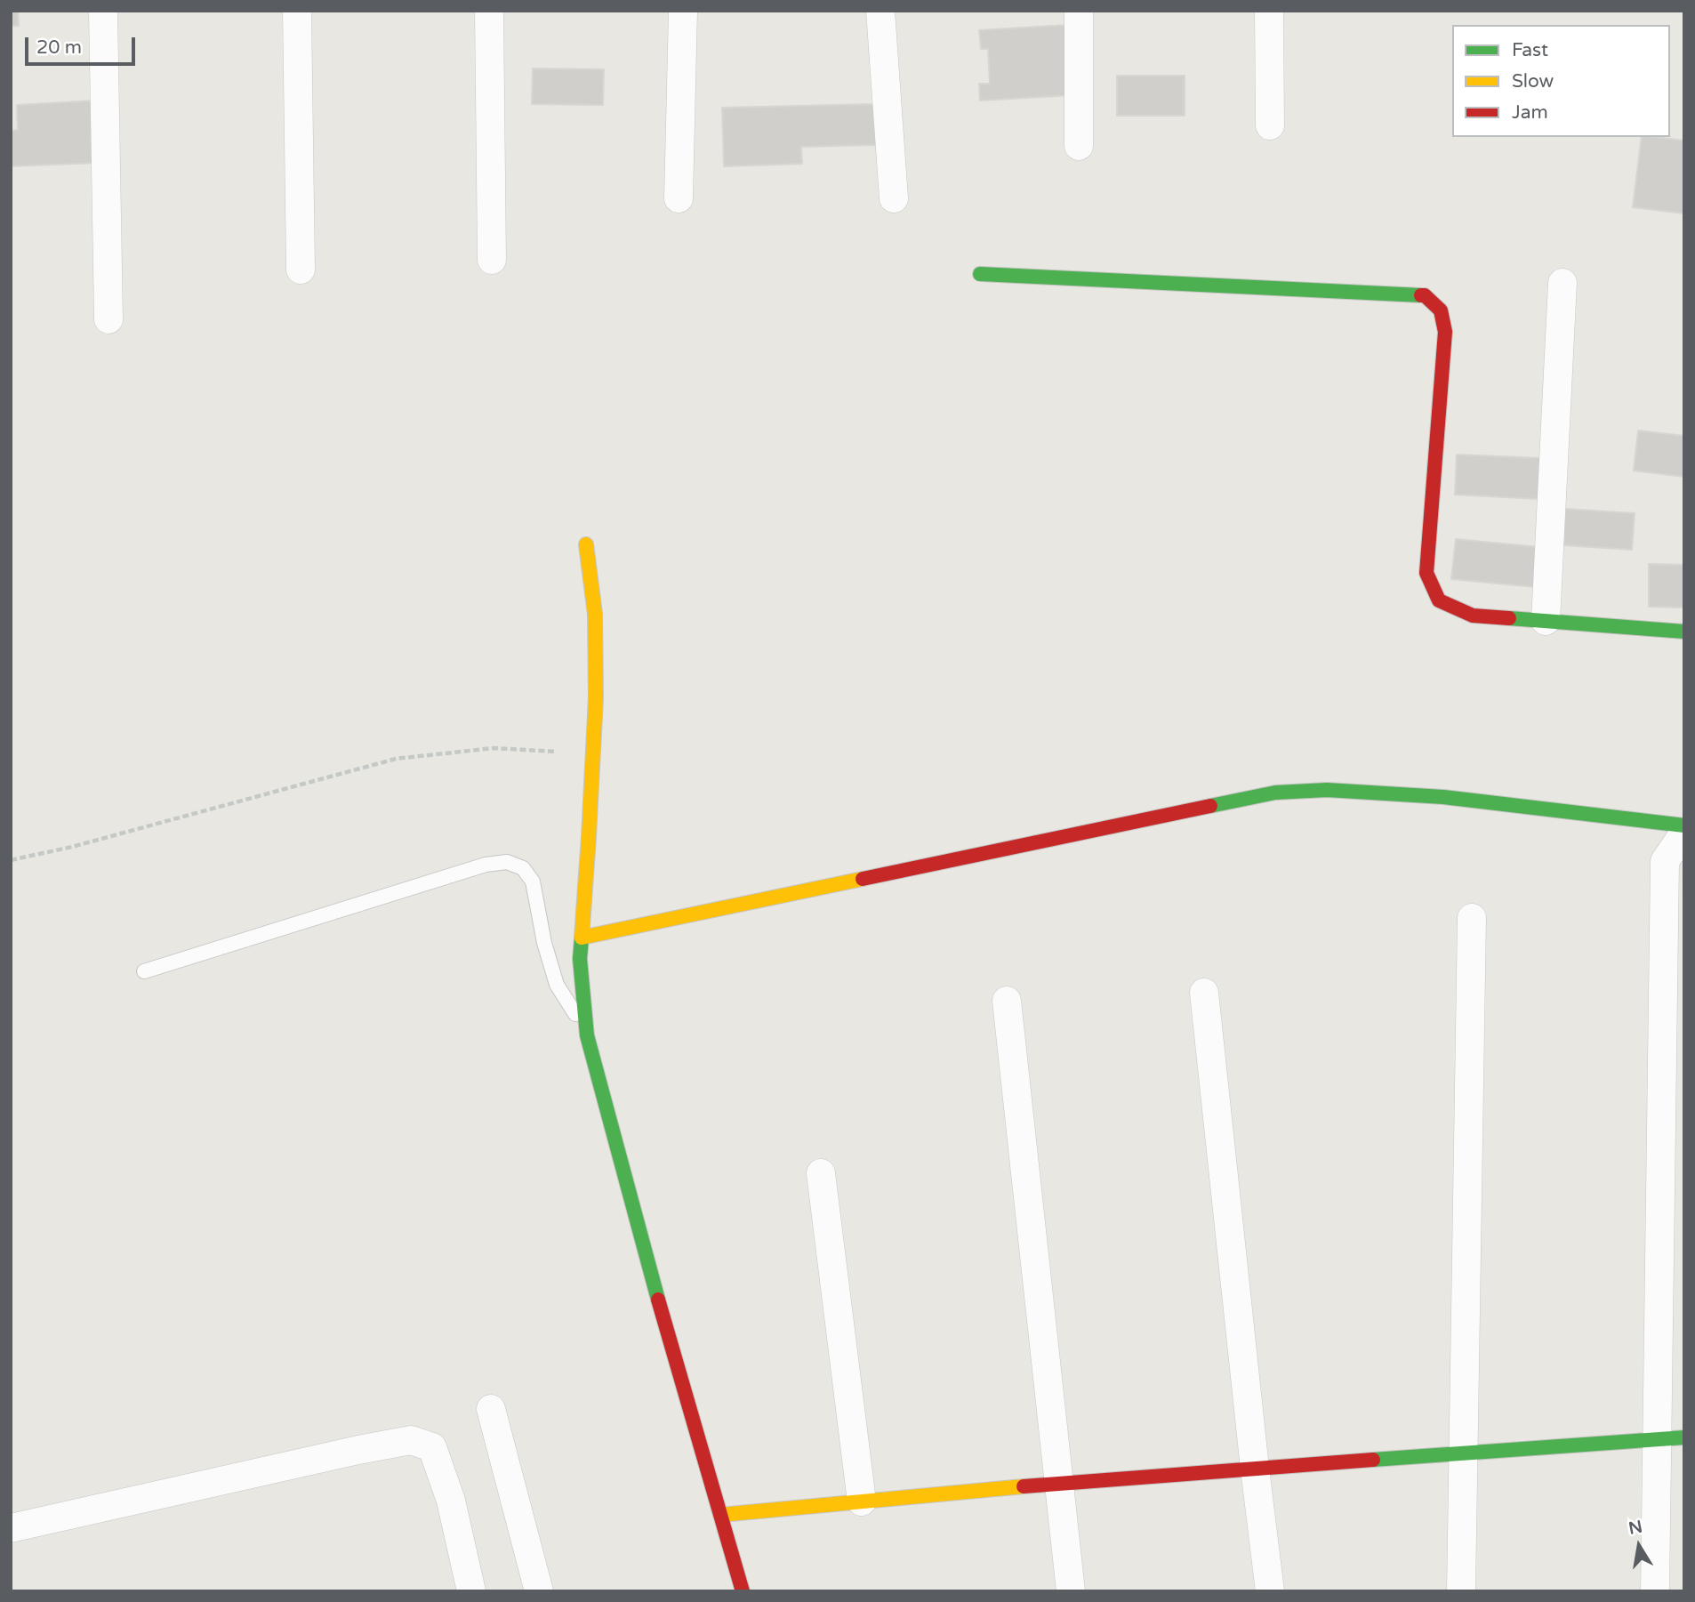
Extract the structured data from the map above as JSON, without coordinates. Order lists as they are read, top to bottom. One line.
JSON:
{"legend":["Fast","Slow","Jam"],"scale_bar":"20 m","north":"top"}
